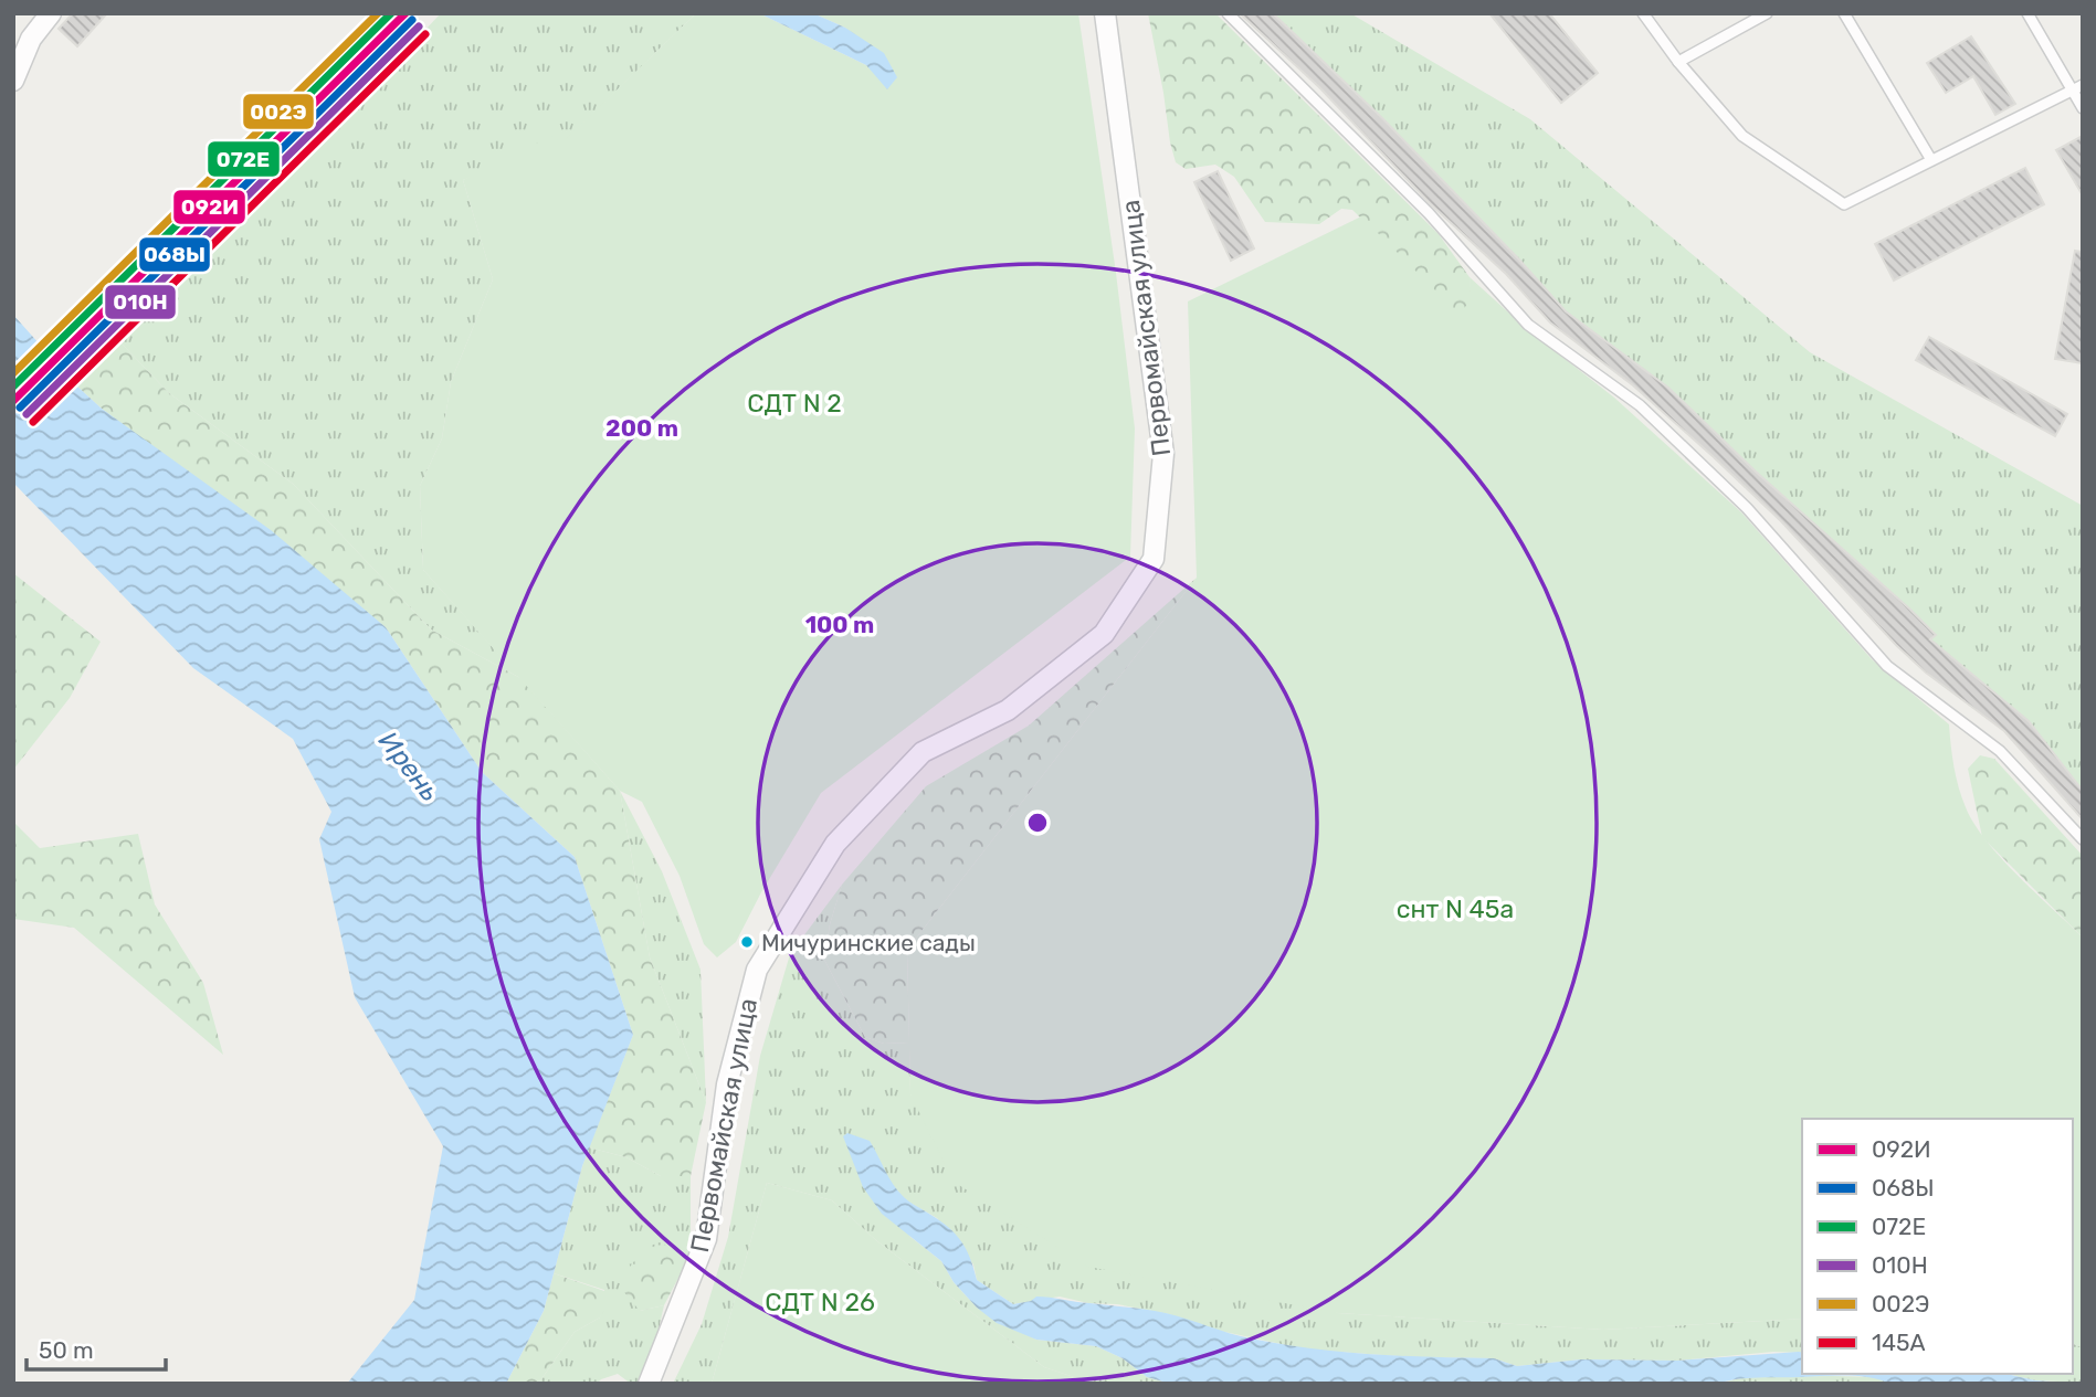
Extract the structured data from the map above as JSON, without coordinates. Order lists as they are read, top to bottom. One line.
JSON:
{"streets":{"street":["Первомайская улица"]},"water":["Ирень"],"parks":["СДТ N 2","снт N 45а","СДТ N 26"],"places":["Мичуринские сады"],"lines":["transit line 092И","transit line 072Е","transit line 002Э","transit line 068Ы","transit line 010Н","transit line 145А"],"legend":["092И","068Ы","072Е","010Н","002Э","145А"],"scale_bar":"50 m","rings":["200 m","100 m"]}
